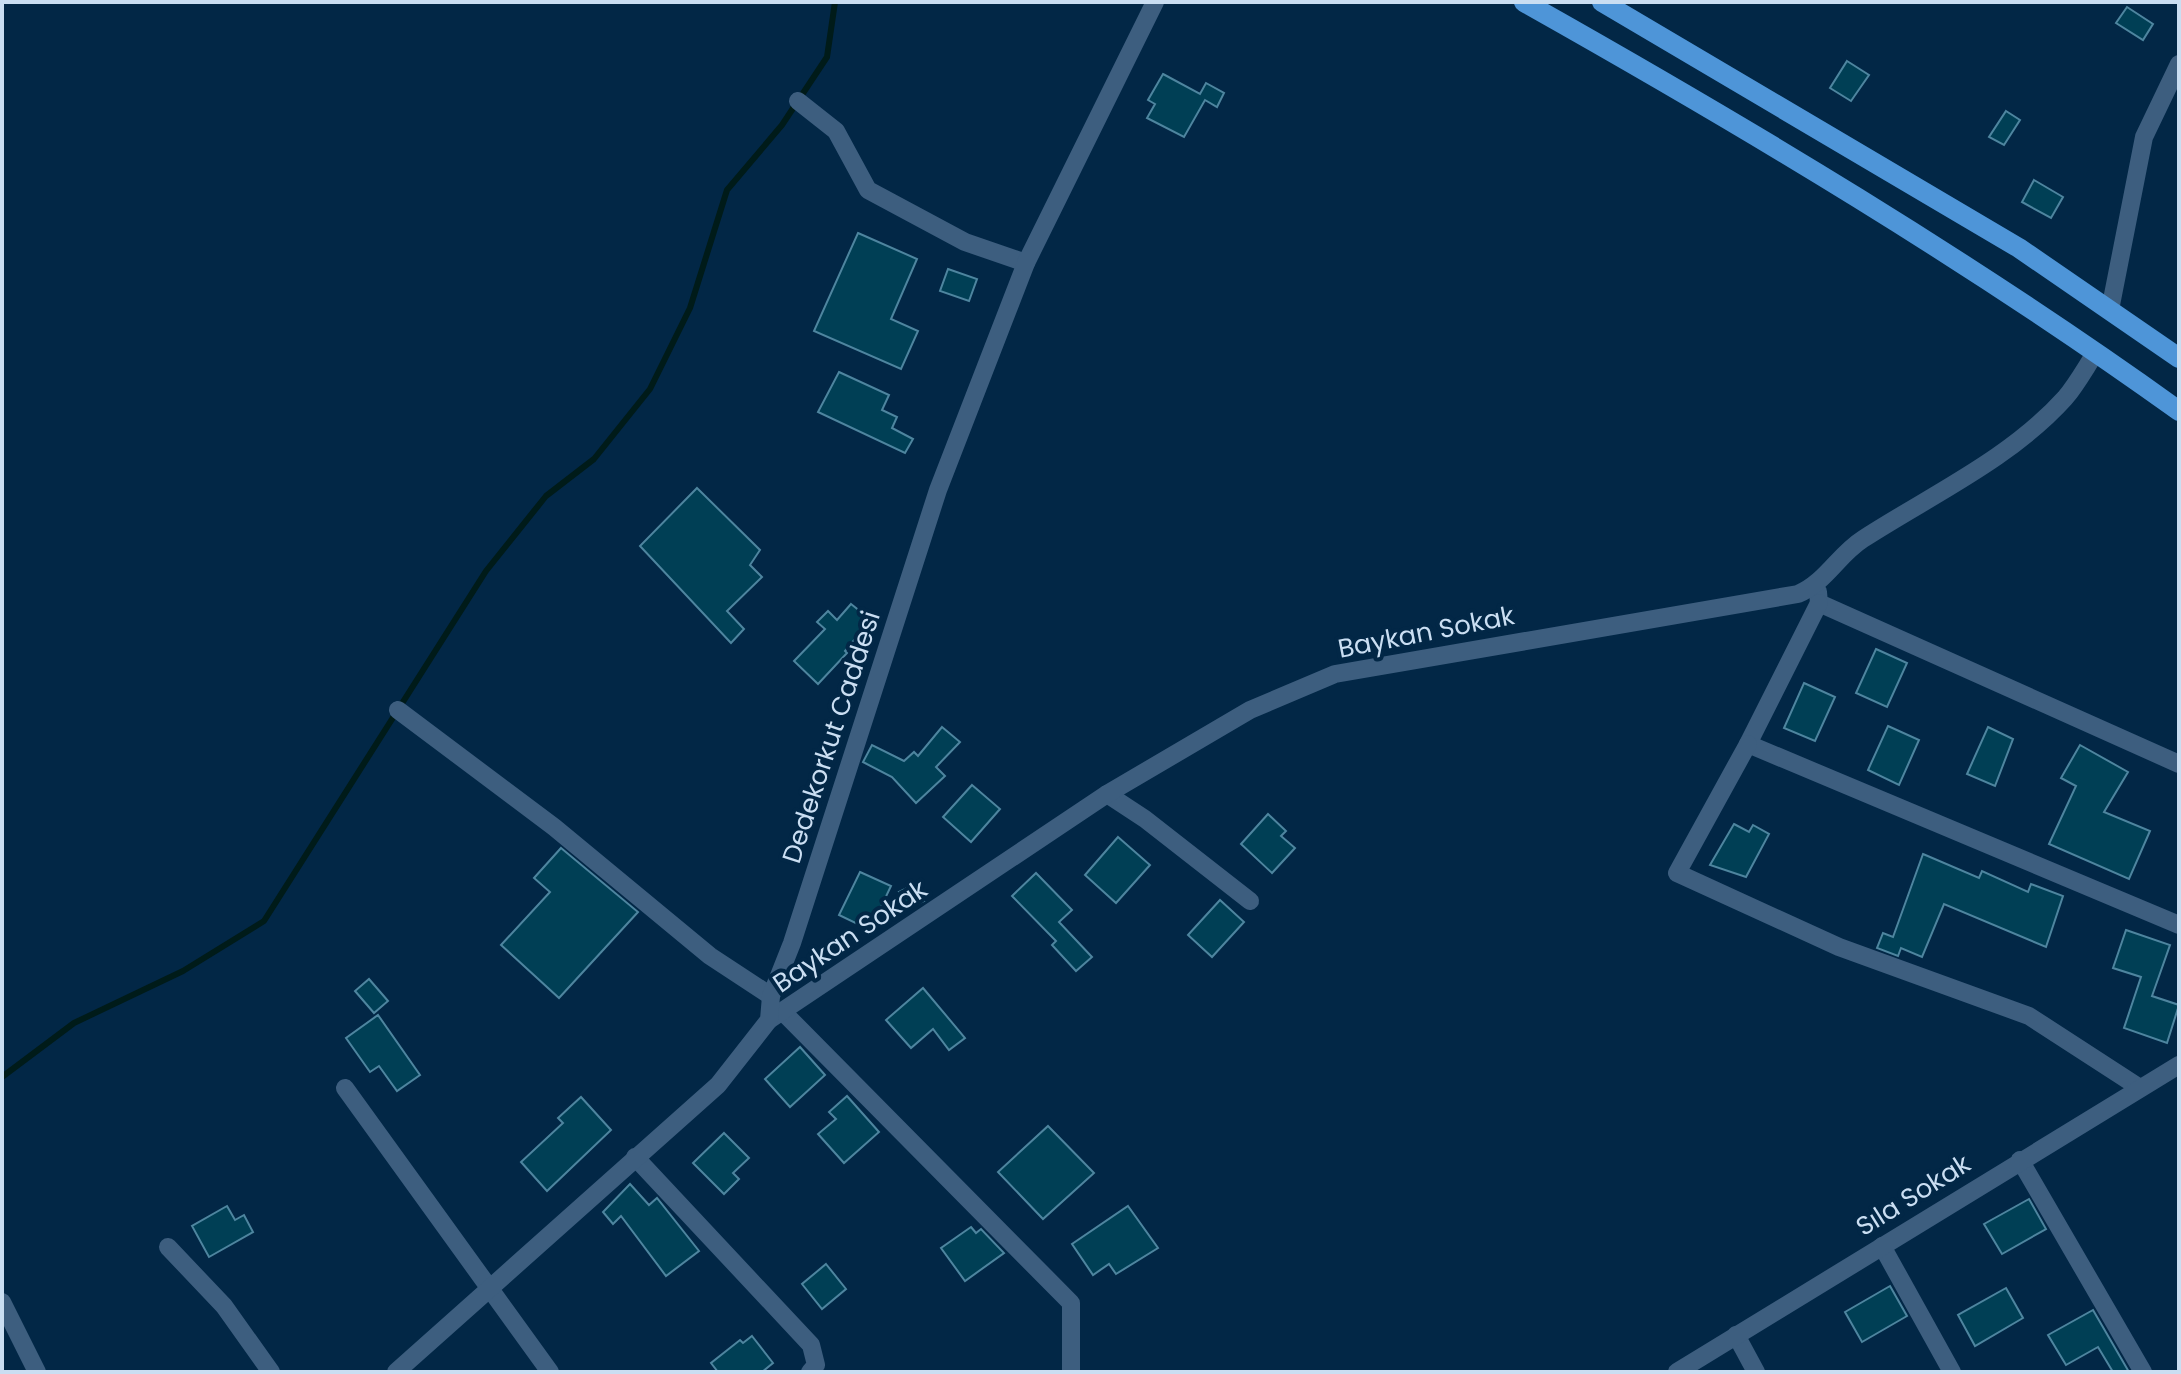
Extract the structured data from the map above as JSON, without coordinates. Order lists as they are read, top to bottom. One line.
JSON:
{"streets":{"street":["Baykan Sokak","Dedekorkut Caddesi","Sıla Sokak"]},"crossings":[["Baykan Sokak","Dedekorkut Caddesi"]]}
